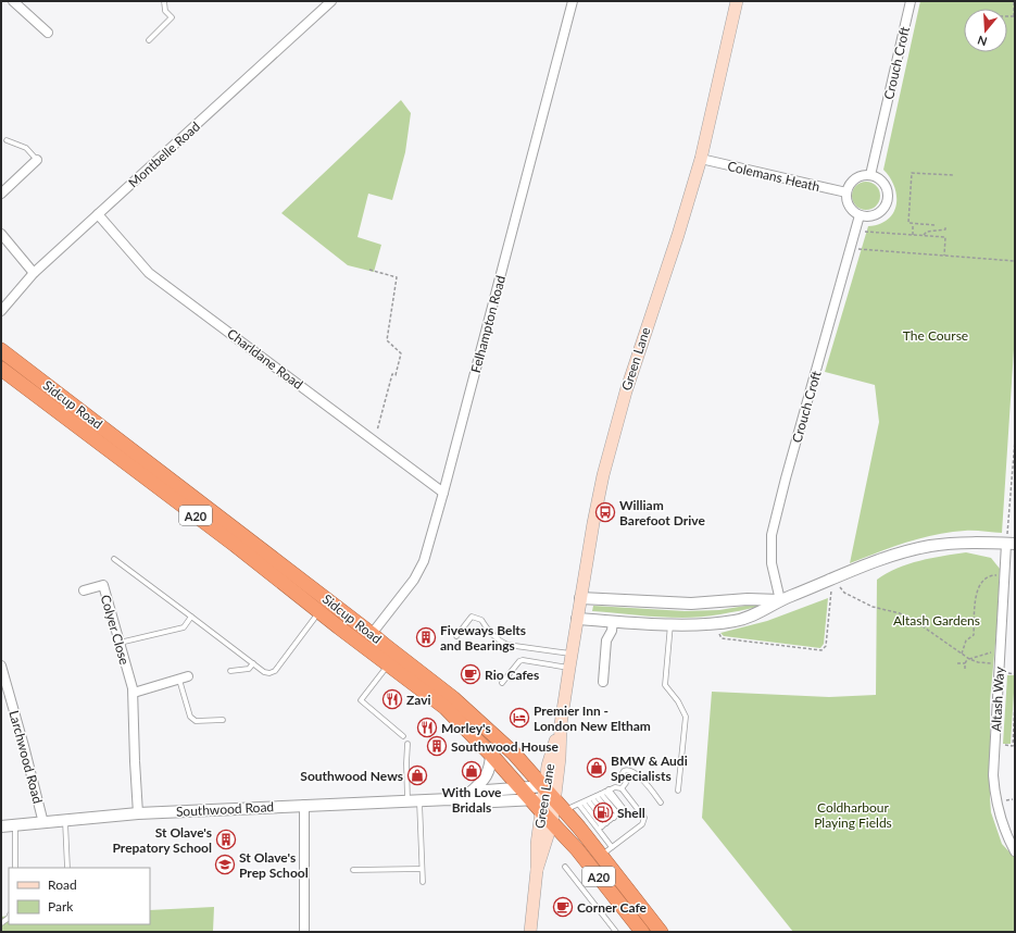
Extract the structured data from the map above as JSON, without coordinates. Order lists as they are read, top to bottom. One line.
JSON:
{"streets":{"highway":["Sidcup Road","A20"],"main road":["Green Lane"],"street":["Crouch Croft","Montbelle Road","Colemans Heath","Felhampton Road","Charldane Road","Colyer Close","Altash Way","Larchwood Road","Southwood Road"]},"crossings":[["Crouch Croft","Colemans Heath"],["Montbelle Road","Charldane Road"],["Colemans Heath","Green Lane"],["Felhampton Road","Charldane Road"],["Felhampton Road","Sidcup Road"],["Green Lane","Sidcup Road"],["Green Lane","Southwood Road"],["Sidcup Road","Southwood Road"],["Colyer Close","Southwood Road"],["Larchwood Road","Southwood Road"]],"parks":["The Course","Altash Gardens","Coldharbour Playing Fields"],"places":{"bus stop":["William Barefoot Drive"],"building":["Fiveways Belts and Bearings","Southwood House","St Olave's Prepatory School"],"cafe":["Rio Cafes","Corner Cafe"],"restaurant":["Zavi","Morley's"],"hotel":["Premier Inn - London New Eltham"],"shop":["BMW & Audi Specialists","With Love Bridals","Southwood News"],"fuel station":["Shell"],"school or university":["St Olave's Prep School"]},"legend":["Road","Park"],"north":"bottom"}
